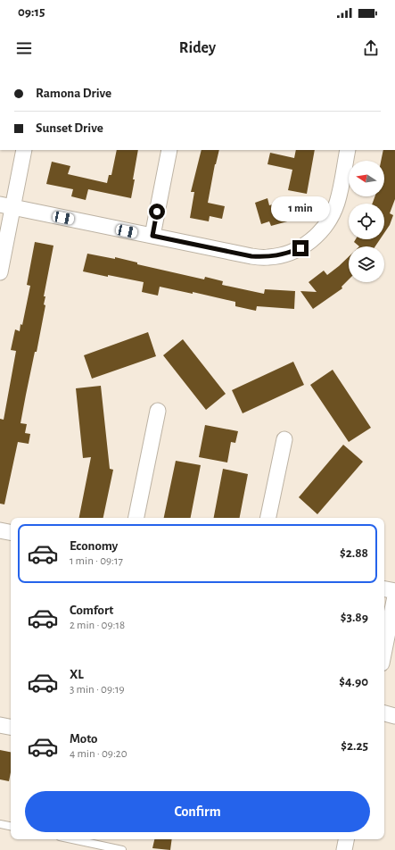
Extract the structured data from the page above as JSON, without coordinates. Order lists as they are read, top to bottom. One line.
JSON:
{"north":"left","page":{"status":"09:15","header":"Ridey","banner":["Ramona Drive","Sunset Drive"],"bubble":"1 min","list":[{"name":"Economy","note":"1 min · 09:17","value":"$2.88"},{"name":"Comfort","note":"2 min · 09:18","value":"$3.89"},{"name":"XL","note":"3 min · 09:19","value":"$4.90"},{"name":"Moto","note":"4 min · 09:20","value":"$2.25"}],"buttons":"Confirm"}}
